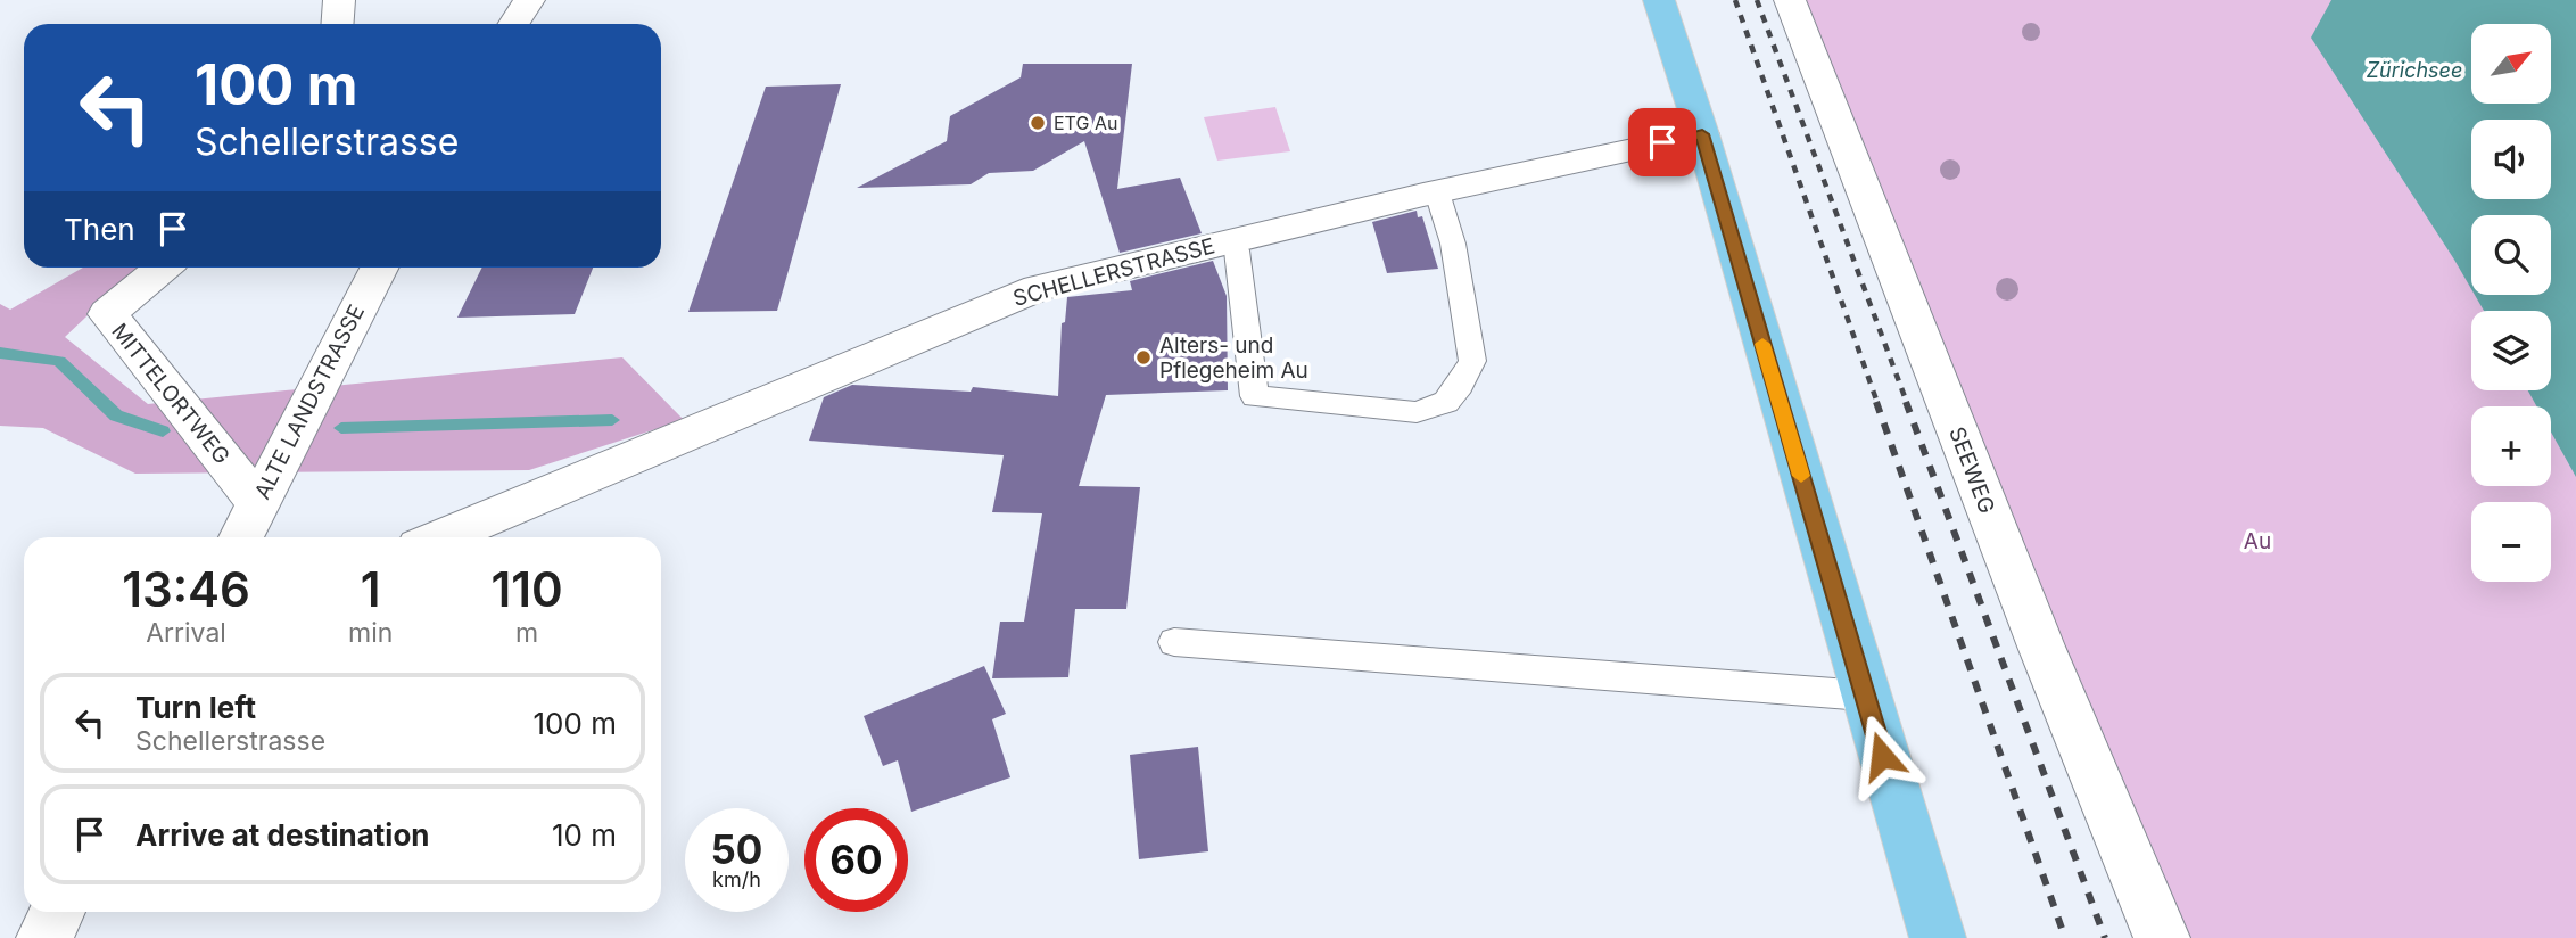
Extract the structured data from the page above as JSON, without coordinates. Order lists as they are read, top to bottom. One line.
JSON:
{"streets":{"street":["SCHELLERSTRASSE","MITTELORTWEG","ALTE LANDSTRASSE","SEEWEG"]},"crossings":[["MITTELORTWEG","ALTE LANDSTRASSE"]],"water":["Zürichsee"],"parks":["Au"],"places":["ETG Au","Alters- und Pflegeheim Au"],"north":"top right","page":{"map_buttons":["+","−"],"turn":["100 m","Schellerstrasse"],"then":"Then","eta":["13:46","Arrival","1","min","110","m"],"list":[{"name":"Turn left","note":"Schellerstrasse","value":"100 m"},{"name":"Arrive at destination","value":"10 m"}],"speed":"50 km/h","limit":"60"}}
